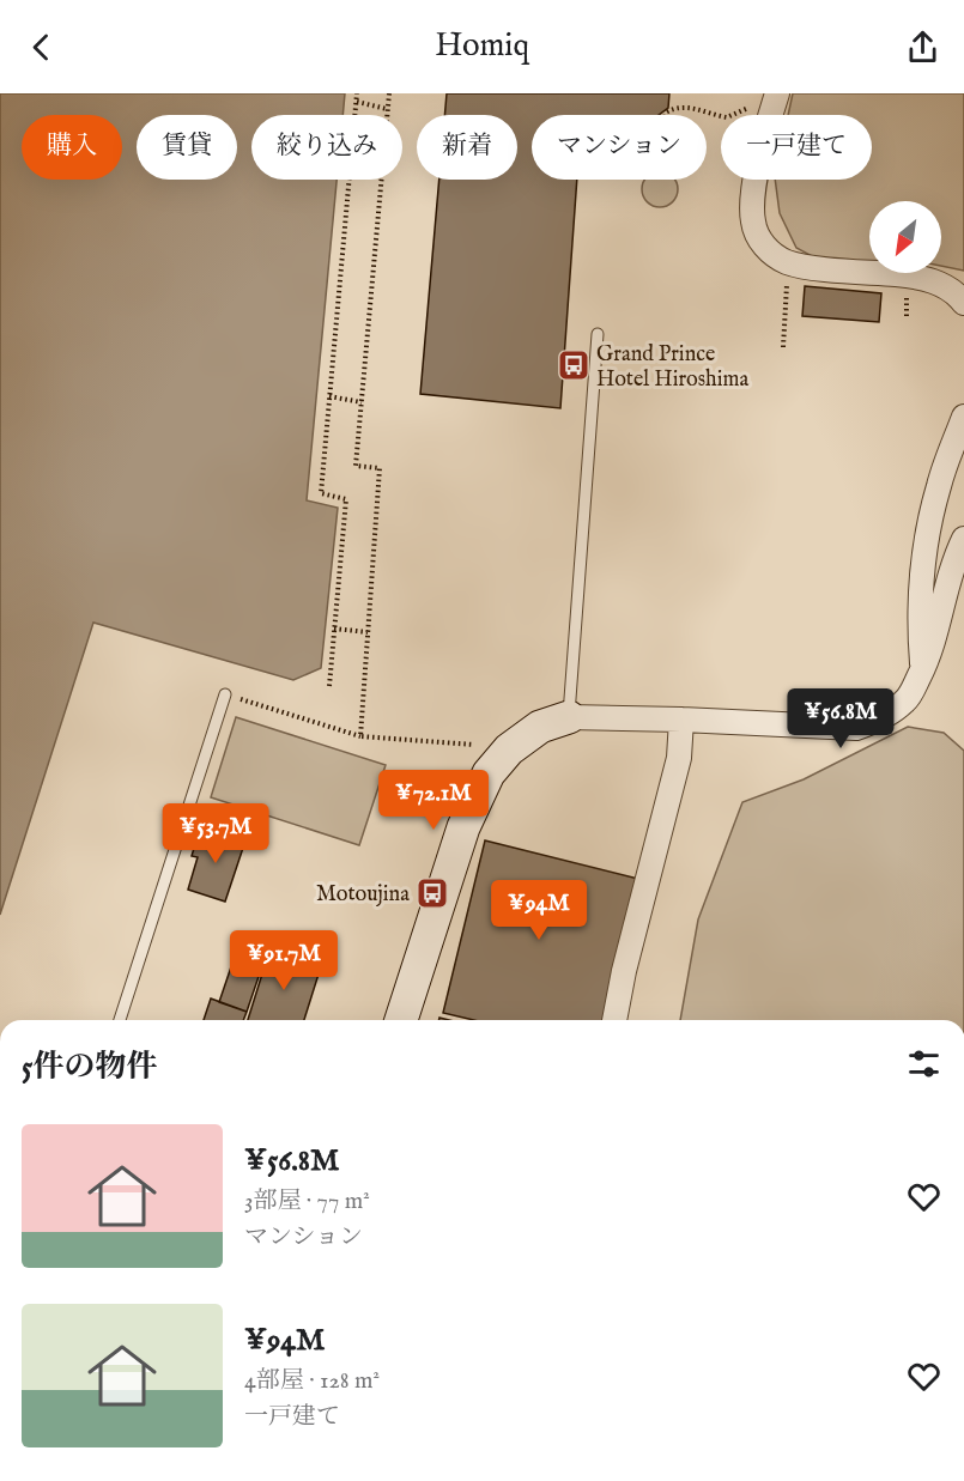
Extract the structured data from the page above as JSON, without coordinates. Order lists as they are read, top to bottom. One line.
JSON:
{"places":{"bus stop":["Grand Prince Hotel Hiroshima","Motoujina"]},"north":"bottom left","page":{"header":"Homiq","chip":["購入","賃貸","絞り込み","新着","マンション","一戸建て"],"price":["¥56.8M","¥72.1M","¥53.7M","¥94M","¥91.7M"],"heading":"5件の物件","list":[{"name":"¥56.8M","note":"3部屋 · 77 m² · マンション"},{"name":"¥94M","note":"4部屋 · 128 m² · 一戸建て"}]}}
